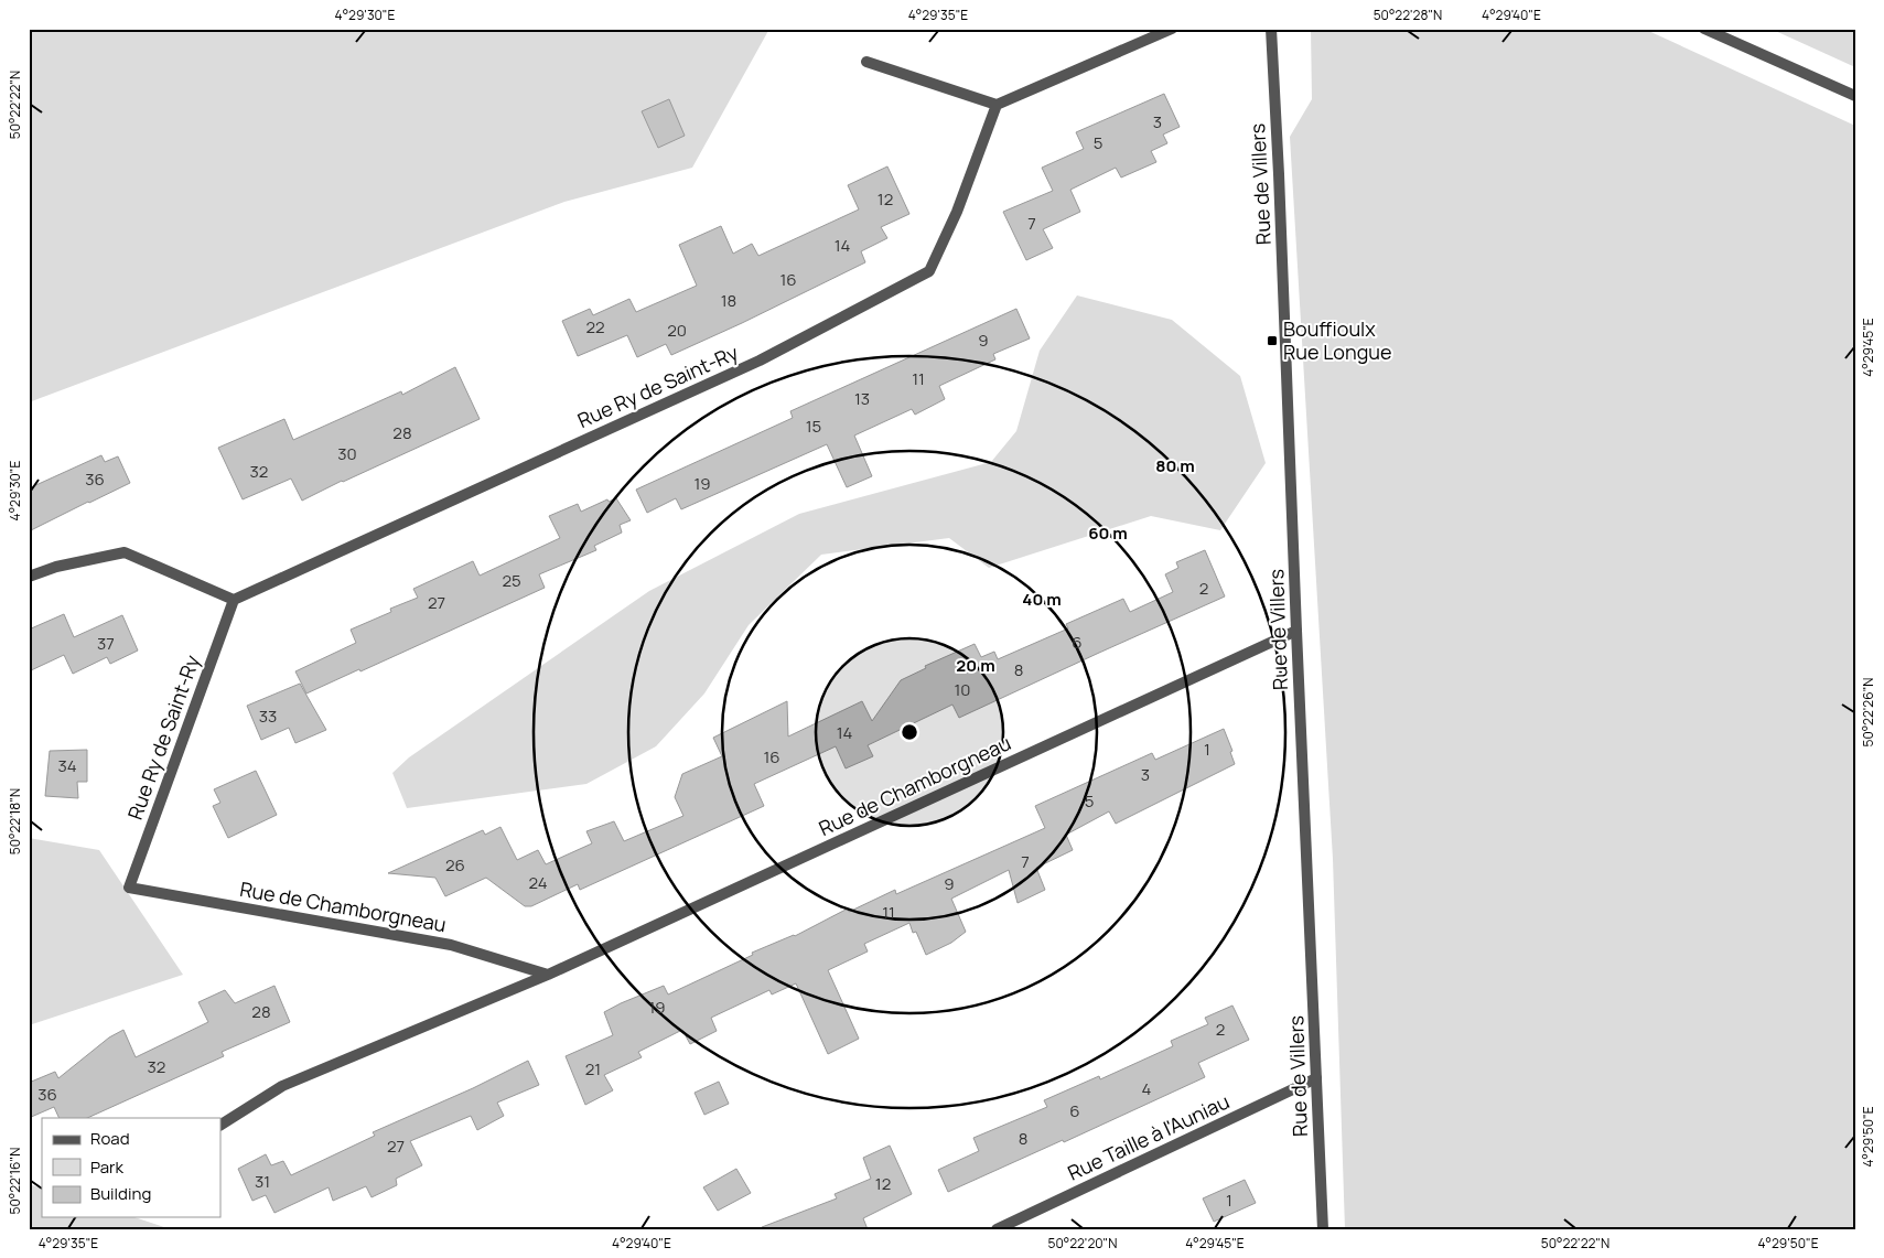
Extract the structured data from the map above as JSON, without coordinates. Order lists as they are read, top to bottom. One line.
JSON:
{"streets":{"street":["Rue de Villers","Rue Ry de Saint-Ry","Rue de Chamborgneau","Rue Taille à l'Auniau"]},"crossings":[["Rue de Villers","Rue de Chamborgneau"],["Rue de Villers","Rue Taille à l'Auniau"],["Rue Ry de Saint-Ry","Rue de Chamborgneau"]],"places":{"transit":["Bouffioulx Rue Longue"]},"house_numbers":["3","5","12","7","14","16","18","22","20","9","11","13","15","28","30","32","36","19","25","2","27","6","37","8","10","33","14","1","16","34","3","5","7","26","24","9","11","19","28","2","32","21","4","36","6","8","27","31","12","1"],"legend":["Road","Park","Building"],"coordinates":["4°29'30\"E","4°29'35\"E","50°22'28\"N","4°29'40\"E","50°22'22\"N","4°29'45\"E","50°22'26\"N","50°22'18\"N","4°29'50\"E","50°22'16\"N","50°22'20\"N"],"rings":["80 m","60 m","40 m","20 m"]}
